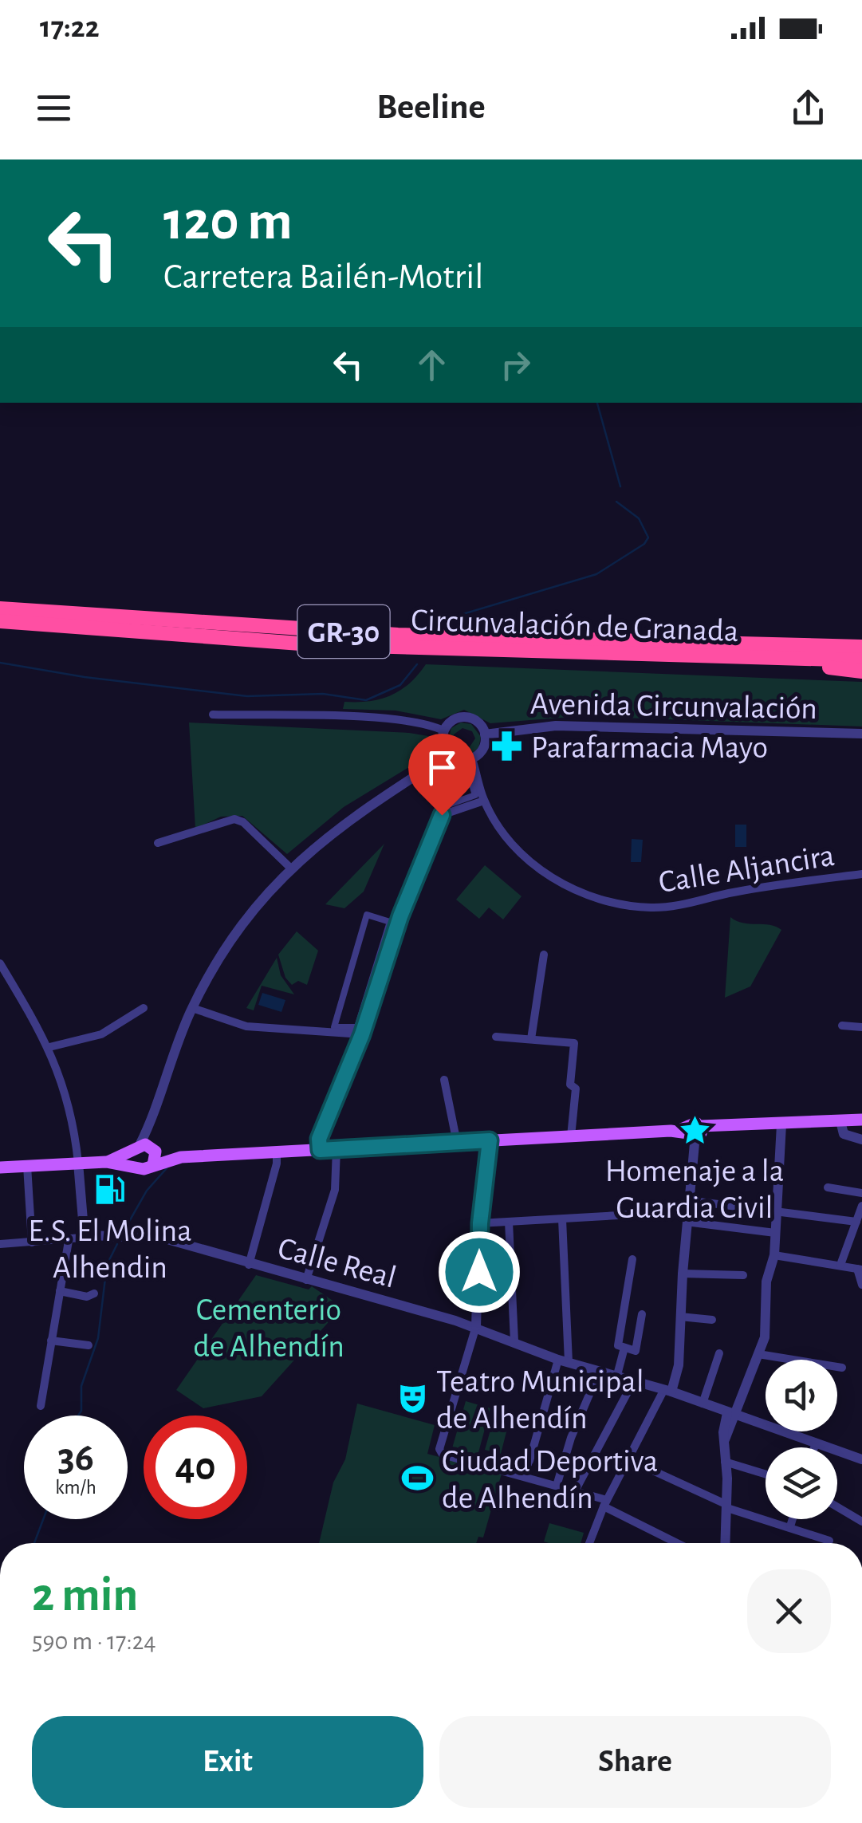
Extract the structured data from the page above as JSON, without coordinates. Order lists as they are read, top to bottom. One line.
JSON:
{"streets":{"highway":["Circunvalación de Granada","GR-30"],"street":["Avenida Circunvalación","Calle Aljancira","Calle Real"]},"crossings":[["Avenida Circunvalación","Calle Aljancira"]],"parks":["Cementerio de Alhendín"],"places":{"pharmacy":["Parafarmacia Mayo"],"place":["Homenaje a la Guardia Civil"],"fuel station":["E.S. El Molina Alhendin"],"theatre":["Teatro Municipal de Alhendín"],"sports":["Ciudad Deportiva de Alhendín"]},"page":{"status":"17:22","header":"Beeline","turn":["120 m","Carretera Bailén-Motril"],"speed":"36 km/h","limit":"40","heading":["2 min","590 m · 17:24"],"buttons":["Exit","Share"]}}
